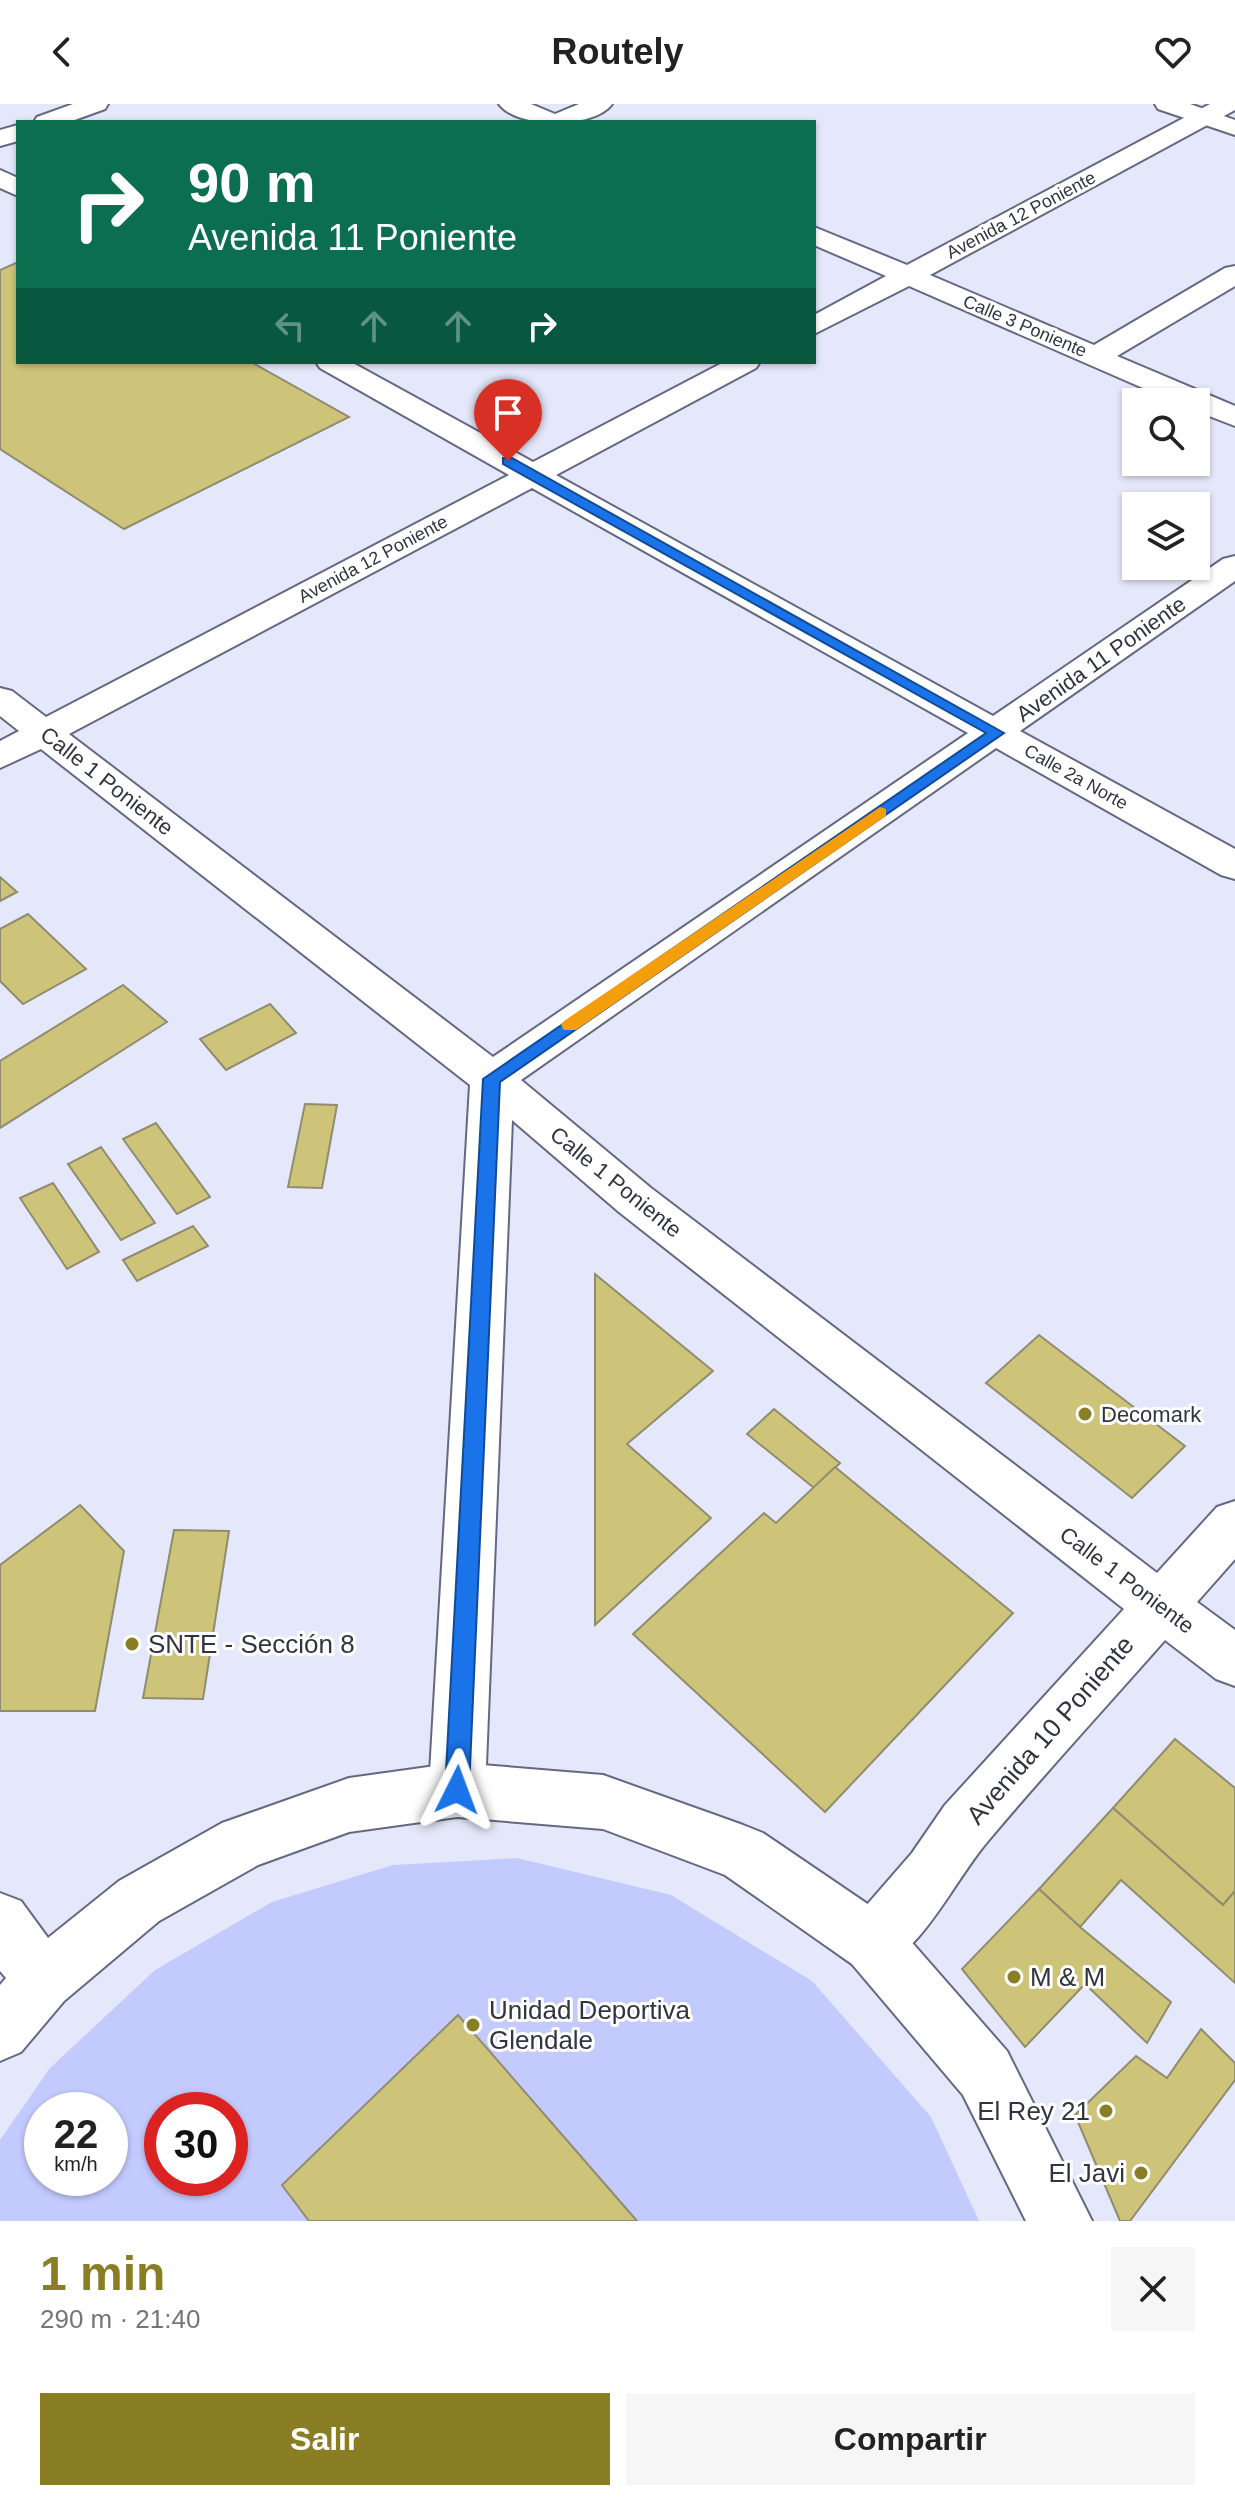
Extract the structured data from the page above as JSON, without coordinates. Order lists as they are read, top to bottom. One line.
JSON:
{"streets":{"street":["Avenida 12 Poniente","Calle 3 Poniente","Avenida 11 Poniente","Calle 2a Norte","Calle 1 Poniente","Avenida 10 Poniente"]},"crossings":[["Avenida 12 Poniente","Calle 3 Poniente"],["Avenida 12 Poniente","Calle 2a Norte"],["Avenida 12 Poniente","Calle 1 Poniente"],["Avenida 11 Poniente","Calle 2a Norte"],["Avenida 11 Poniente","Calle 1 Poniente"],["Calle 1 Poniente","Avenida 10 Poniente"]],"places":["Decomark","SNTE - Sección 8","M & M","Unidad Deportiva Glendale","El Rey 21","El Javi"],"page":{"header":"Routely","turn":["90 m","Avenida 11 Poniente"],"speed":"22 km/h","limit":"30","heading":["1 min","290 m · 21:40"],"buttons":["Salir","Compartir"]}}
